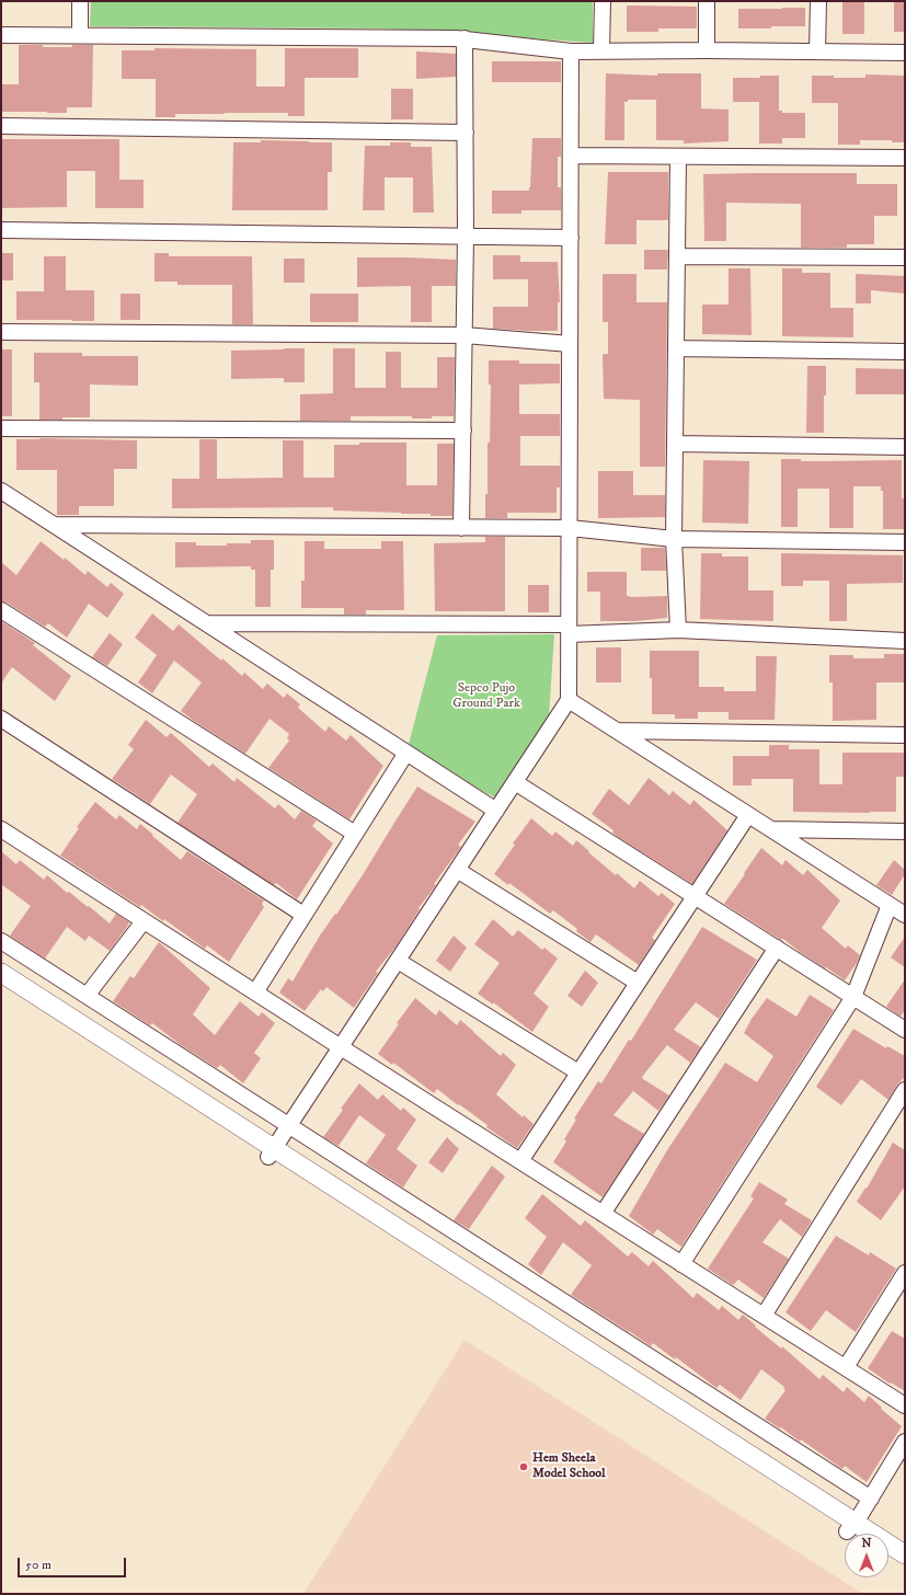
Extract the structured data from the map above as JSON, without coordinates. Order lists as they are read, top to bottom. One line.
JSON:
{"parks":["Sepco Pujo Ground Park"],"places":["Hem Sheela Model School"],"scale_bar":"50 m","north":"top"}
